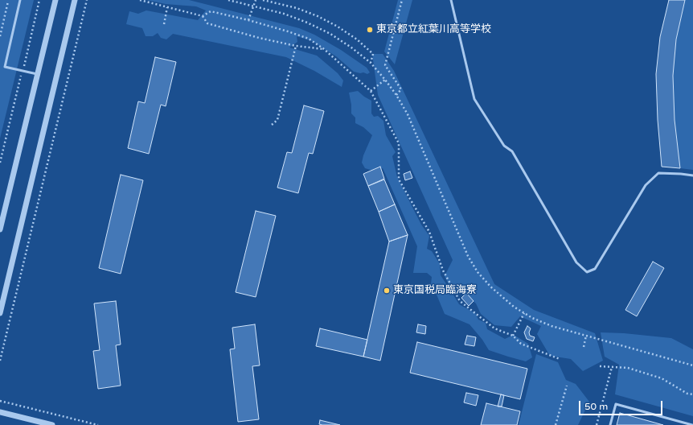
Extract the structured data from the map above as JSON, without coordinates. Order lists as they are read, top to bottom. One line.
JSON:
{"places":["東京都立紅葉川高等学校","東京国税局臨海寮"],"scale_bar":"50 m"}
